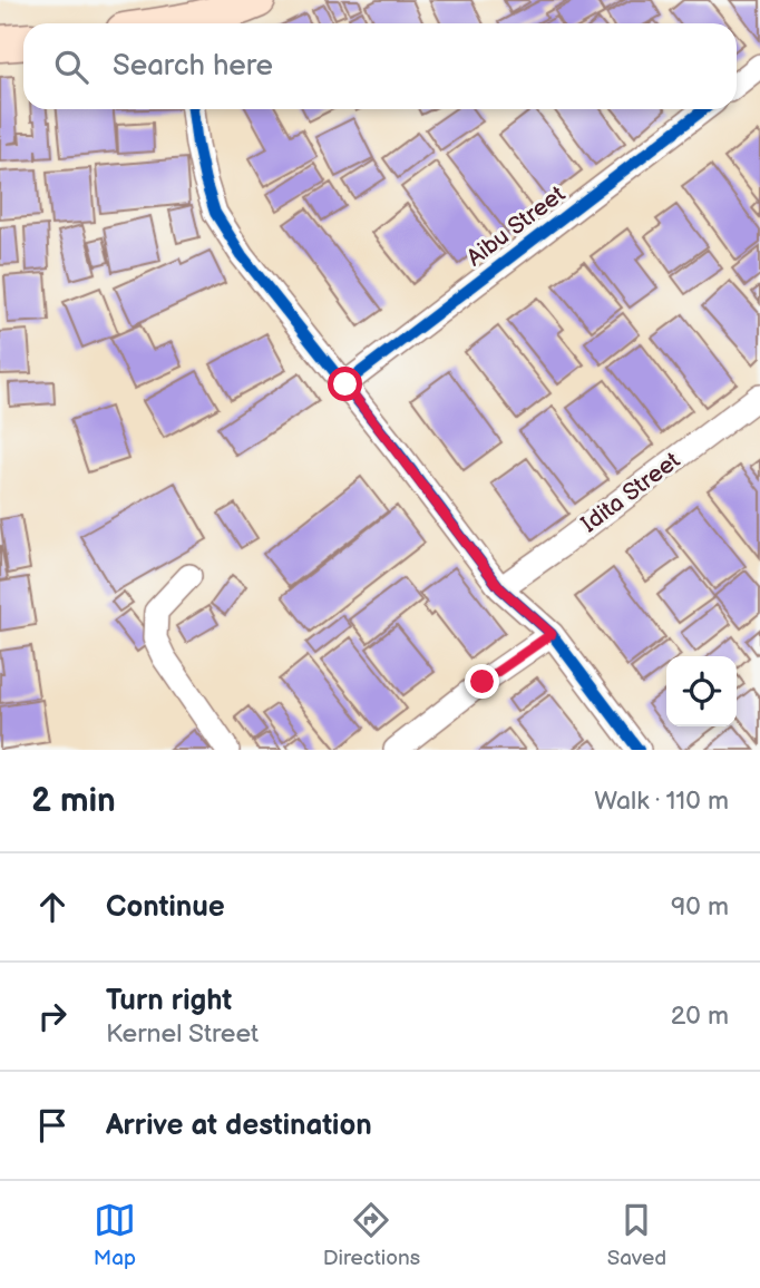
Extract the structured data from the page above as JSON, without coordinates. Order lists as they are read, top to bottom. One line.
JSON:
{"streets":{"street":["Aibu Street","Idita Street"]},"page":{"search":"Search here","heading":["2 min","Walk · 110 m"],"list":[["Continue","90 m"],["Turn right","Kernel Street","20 m"],"Arrive at destination"],"nav":["Map","Directions","Saved"]}}
